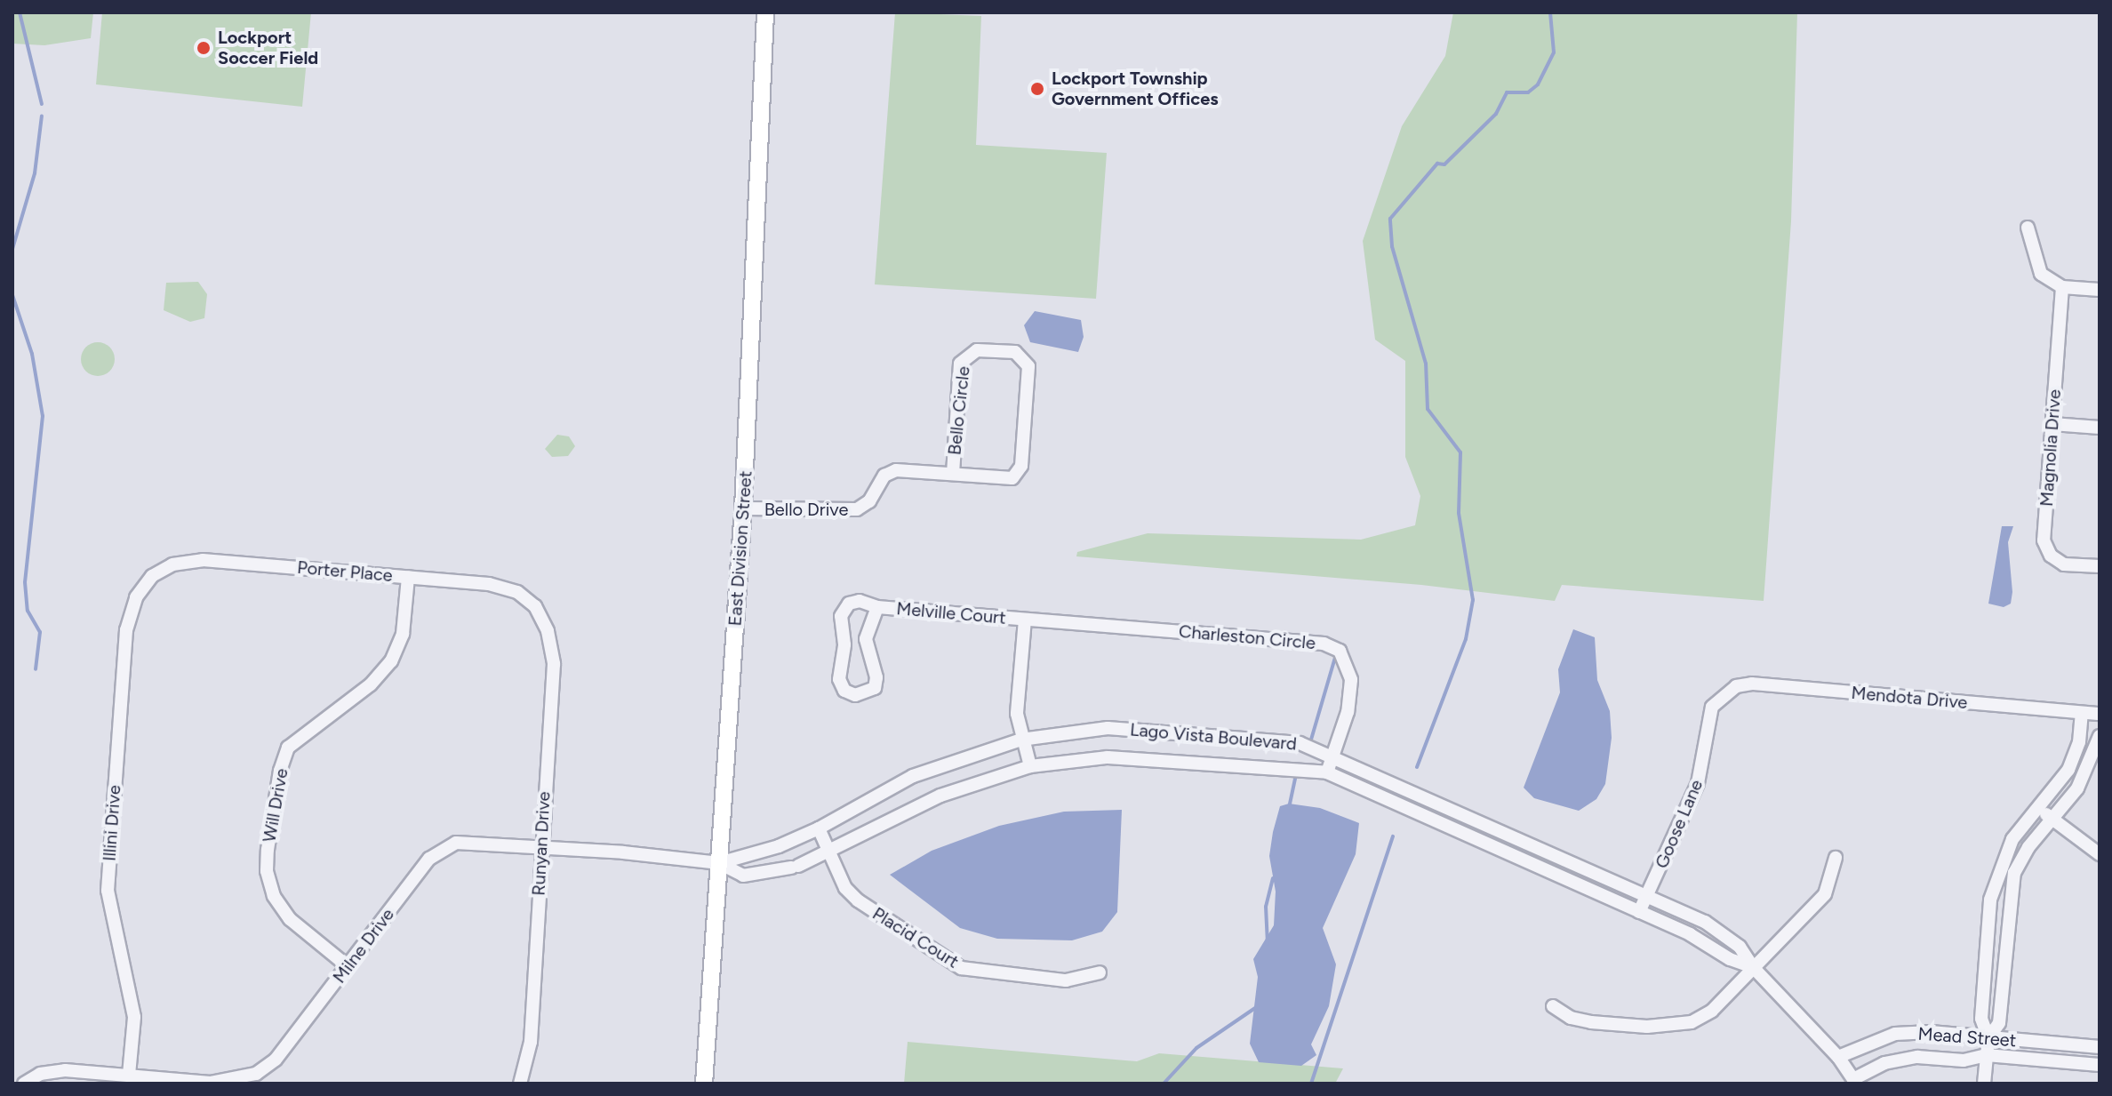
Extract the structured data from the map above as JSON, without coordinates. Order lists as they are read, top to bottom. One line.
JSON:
{"streets":{"street":["Bello Circle","Magnolia Drive","Bello Drive","East Division Street","Porter Place","Melville Court","Charleston Circle","Mendota Drive","Lago Vista Boulevard","Will Drive","Illini Drive","Goose Lane","Runyan Drive","Placid Court","Milne Drive","Mead Street"]},"crossings":[["Bello Circle","Bello Drive"],["Bello Drive","East Division Street"],["East Division Street","Lago Vista Boulevard"],["East Division Street","Milne Drive"],["Porter Place","Will Drive"],["Porter Place","Illini Drive"],["Porter Place","Runyan Drive"],["Melville Court","Charleston Circle"],["Charleston Circle","Lago Vista Boulevard"],["Mendota Drive","Goose Lane"],["Lago Vista Boulevard","Goose Lane"],["Lago Vista Boulevard","Placid Court"],["Lago Vista Boulevard","Milne Drive"],["Lago Vista Boulevard","Mead Street"],["Will Drive","Milne Drive"],["Illini Drive","Milne Drive"],["Runyan Drive","Milne Drive"]],"places":["Lockport Soccer Field","Lockport Township Government Offices"]}
